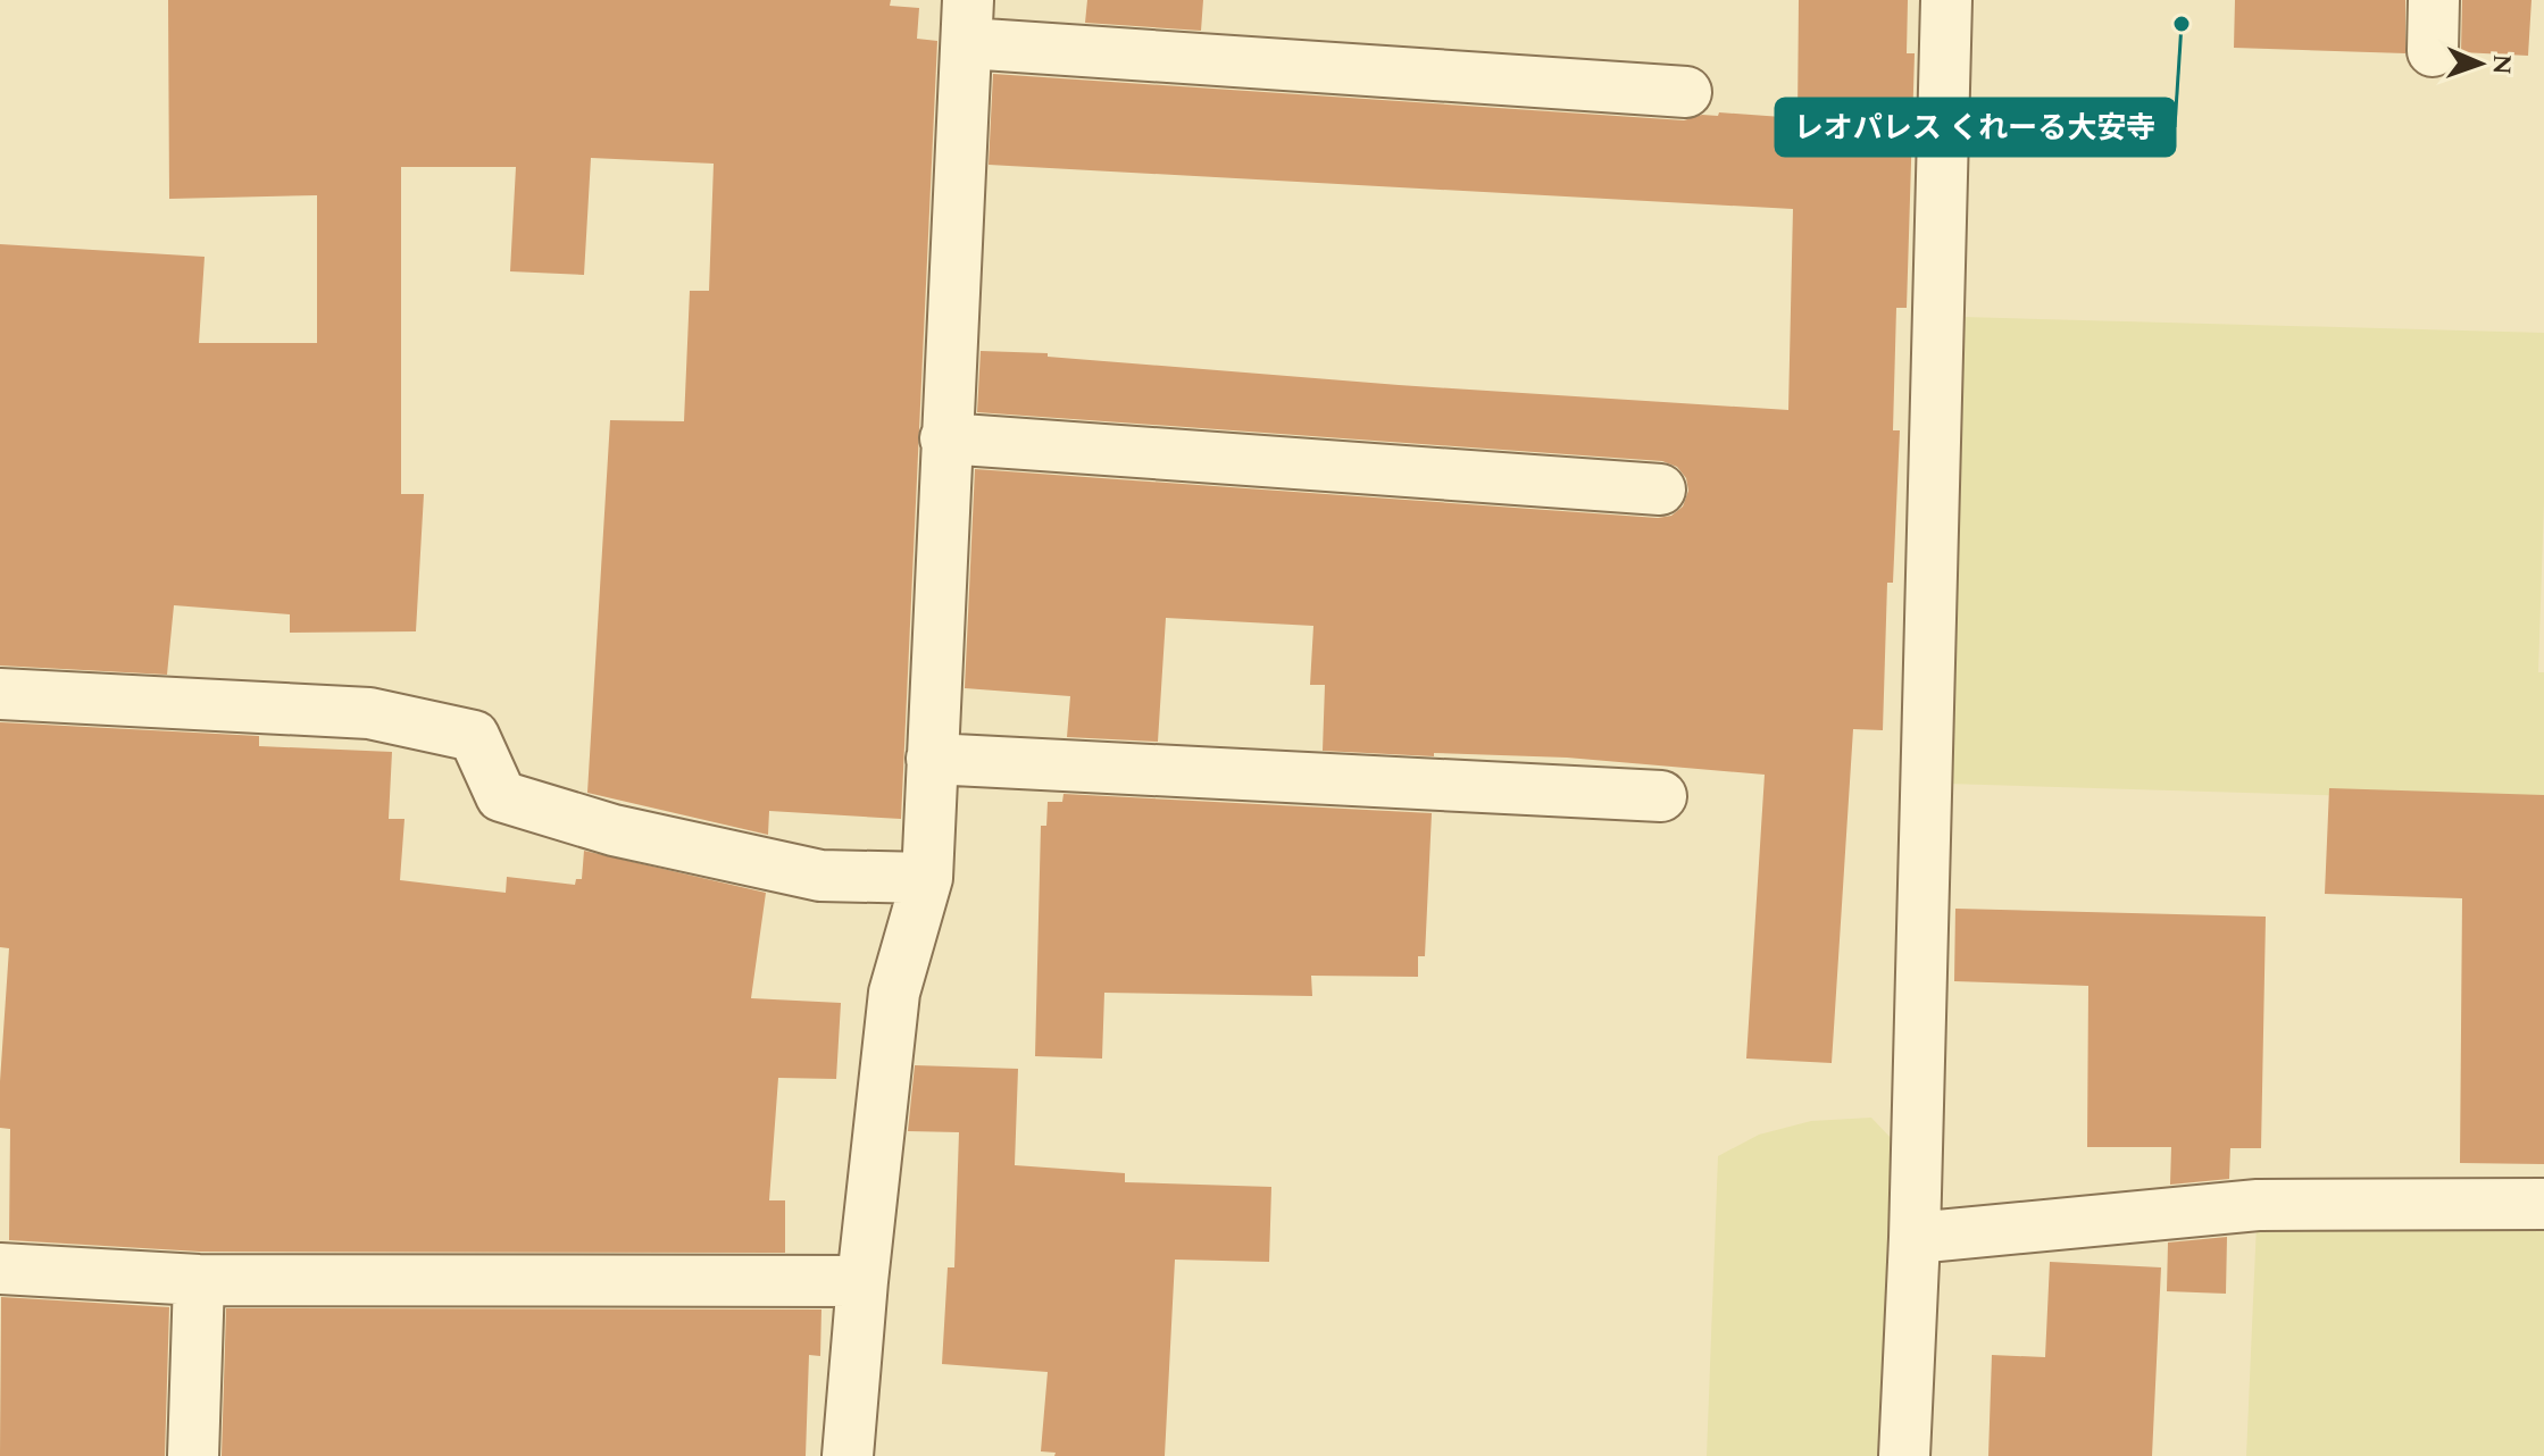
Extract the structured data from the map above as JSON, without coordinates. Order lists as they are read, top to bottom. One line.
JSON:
{"places":["レオパレス くれーる大安寺"],"north":"right"}
